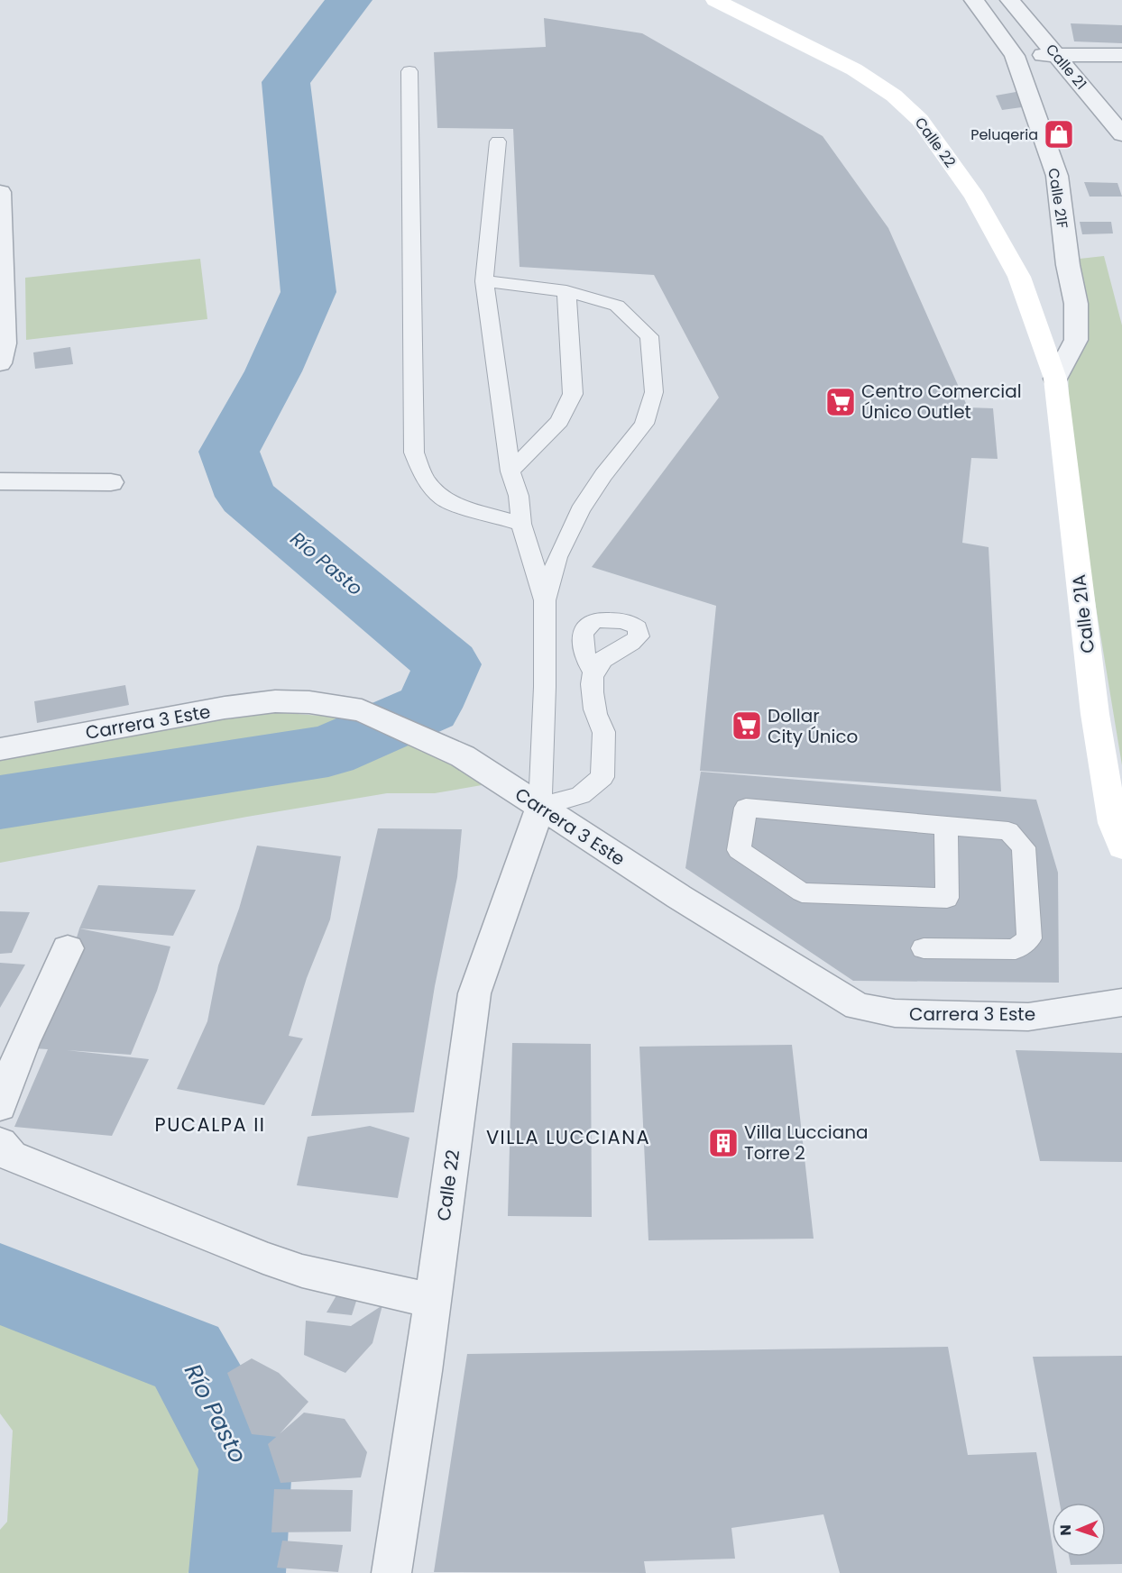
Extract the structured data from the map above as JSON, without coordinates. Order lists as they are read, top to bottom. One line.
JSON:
{"streets":{"main road":["Calle 22","Calle 21A"],"street":["Calle 21","Calle 21F","Carrera 3 Este"]},"crossings":[["Calle 22","Calle 21F"],["Calle 22","Calle 21A"],["Calle 22","Carrera 3 Este"],["Calle 21F","Calle 21A"]],"districts":["PUCALPA II","VILLA LUCCIANA"],"water":["Río Pasto"],"places":{"shop":["Peluqeria"],"supermarket":["Centro Comercial Único Outlet","Dollar City Único"],"building":["Villa Lucciana Torre 2"]},"north":"left"}
